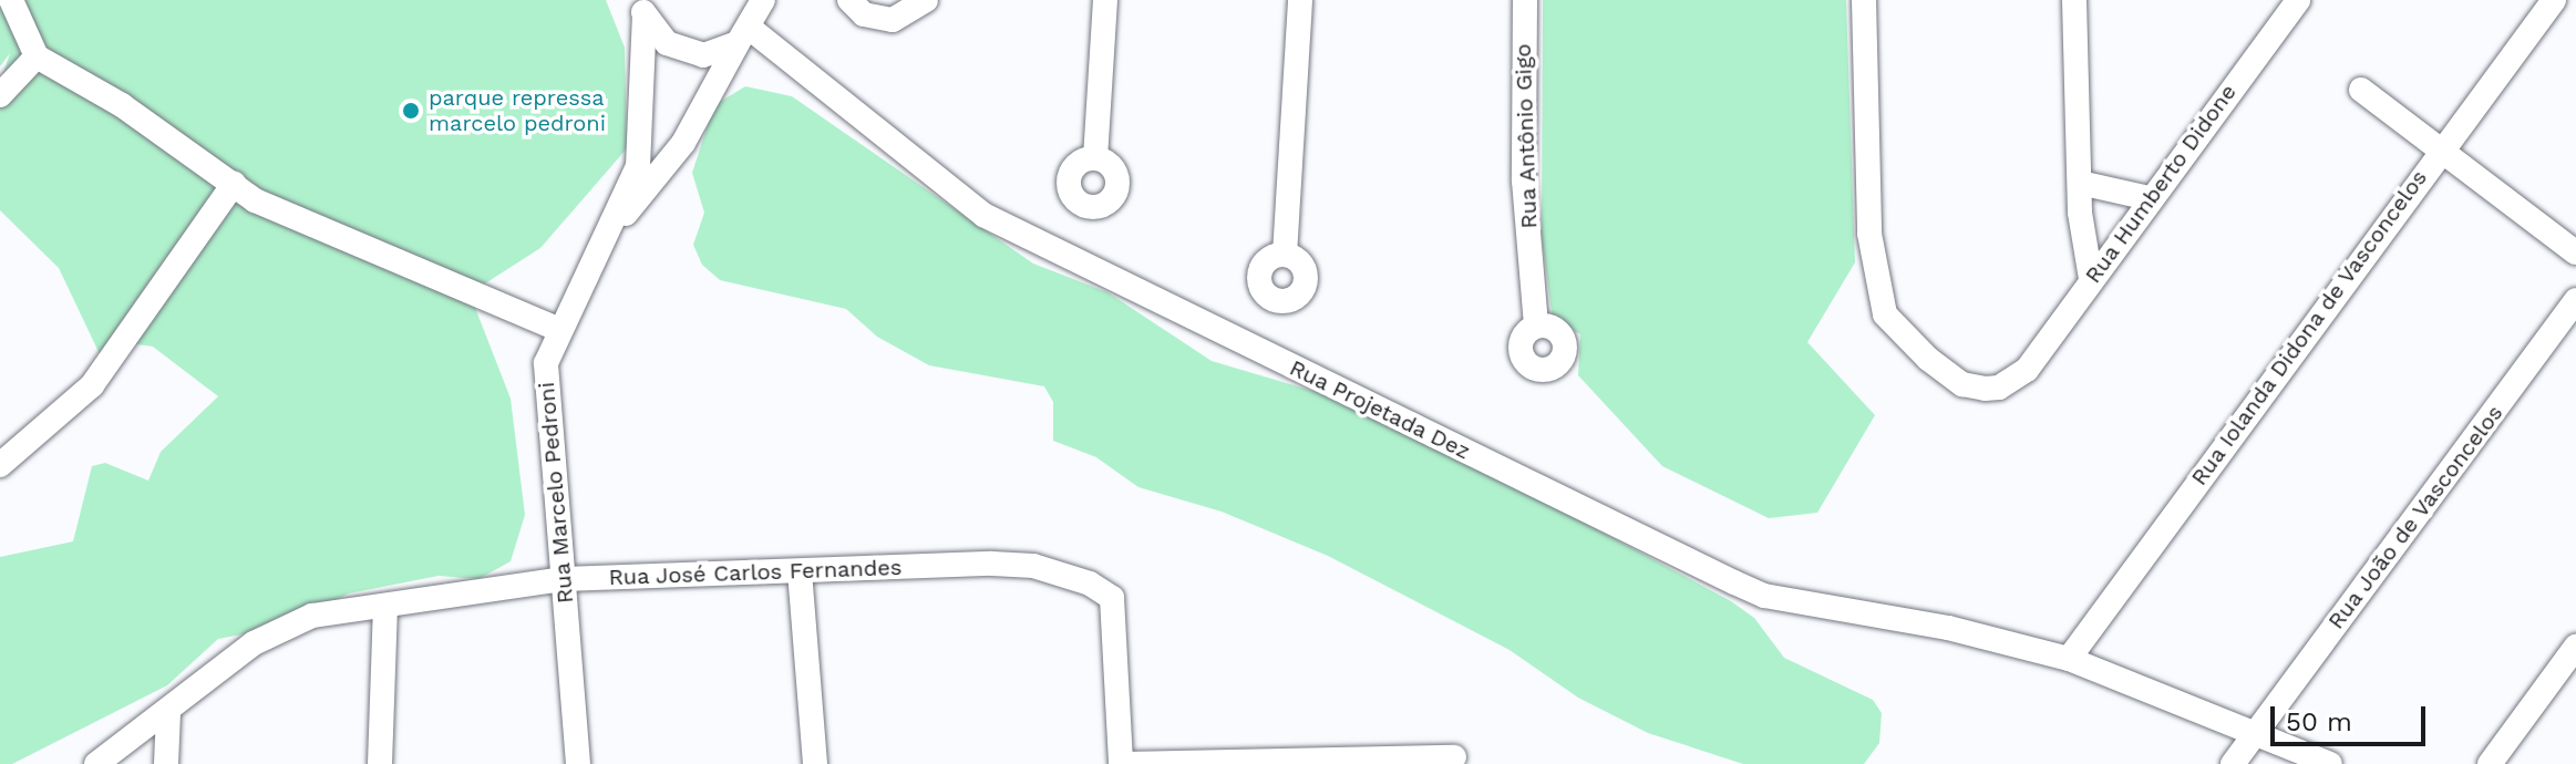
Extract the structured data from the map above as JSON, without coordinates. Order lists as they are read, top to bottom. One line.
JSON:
{"streets":{"street":["Rua Antônio Gigo","Rua Humberto Didone","Rua Iolanda Didona de Vasconcelos","Rua Projetada Dez","Rua Marcelo Pedroni","Rua João de Vasconcelos","Rua José Carlos Fernandes"]},"crossings":[["Rua Iolanda Didona de Vasconcelos","Rua Projetada Dez"],["Rua Projetada Dez","Rua Marcelo Pedroni"],["Rua Projetada Dez","Rua João de Vasconcelos"],["Rua Marcelo Pedroni","Rua José Carlos Fernandes"]],"places":["parque repressa marcelo pedroni"],"scale_bar":"50 m"}
